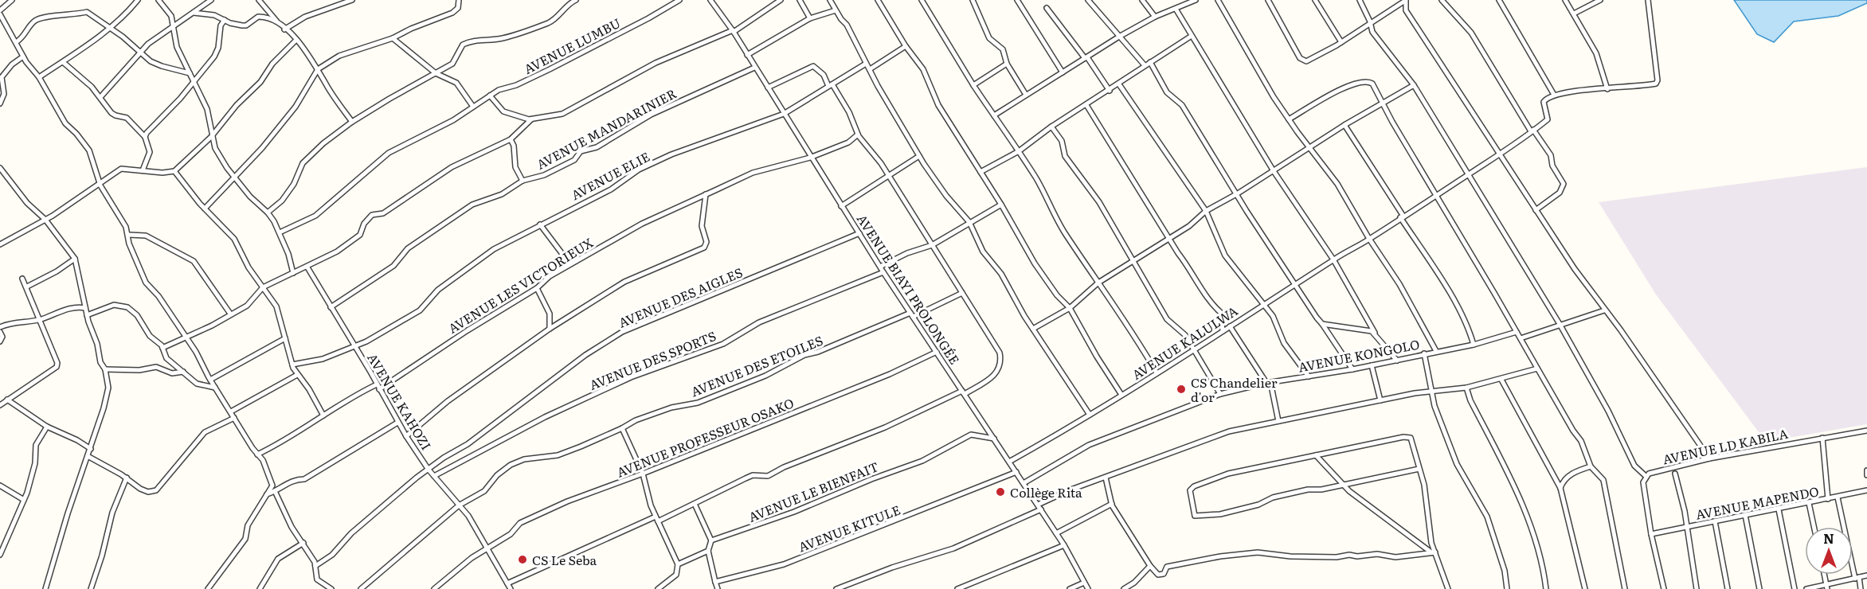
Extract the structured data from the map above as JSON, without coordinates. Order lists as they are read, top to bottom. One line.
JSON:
{"streets":{"street":["AVENUE LUMBU","AVENUE MANDARINIER","AVENUE ELIE","AVENUE LES VICTORIEUX","AVENUE BIAYI PROLONGÉE","AVENUE DES AIGLES","AVENUE KALULWA","AVENUE KONGOLO","AVENUE DES SPORTS","AVENUE DES ETOILES","AVENUE KAHOZI","AVENUE PROFESSEUR OSAKO","AVENUE LD KABILA","AVENUE LE BIENFAIT","AVENUE MAPENDO","AVENUE KITULE"]},"crossings":[["AVENUE MANDARINIER","AVENUE BIAYI PROLONGÉE"],["AVENUE MANDARINIER","AVENUE KAHOZI"],["AVENUE ELIE","AVENUE BIAYI PROLONGÉE"],["AVENUE ELIE","AVENUE KAHOZI"],["AVENUE LES VICTORIEUX","AVENUE BIAYI PROLONGÉE"],["AVENUE LES VICTORIEUX","AVENUE KAHOZI"],["AVENUE BIAYI PROLONGÉE","AVENUE DES AIGLES"],["AVENUE BIAYI PROLONGÉE","AVENUE KALULWA"],["AVENUE BIAYI PROLONGÉE","AVENUE KONGOLO"],["AVENUE BIAYI PROLONGÉE","AVENUE DES SPORTS"],["AVENUE BIAYI PROLONGÉE","AVENUE DES ETOILES"],["AVENUE BIAYI PROLONGÉE","AVENUE PROFESSEUR OSAKO"],["AVENUE BIAYI PROLONGÉE","AVENUE LE BIENFAIT"],["AVENUE BIAYI PROLONGÉE","AVENUE KITULE"],["AVENUE DES AIGLES","AVENUE KAHOZI"],["AVENUE DES SPORTS","AVENUE KAHOZI"],["AVENUE DES ETOILES","AVENUE KAHOZI"],["AVENUE KAHOZI","AVENUE PROFESSEUR OSAKO"]],"places":["CS Chandelier d'or","Collège Rita","CS Le Seba"],"north":"top"}
